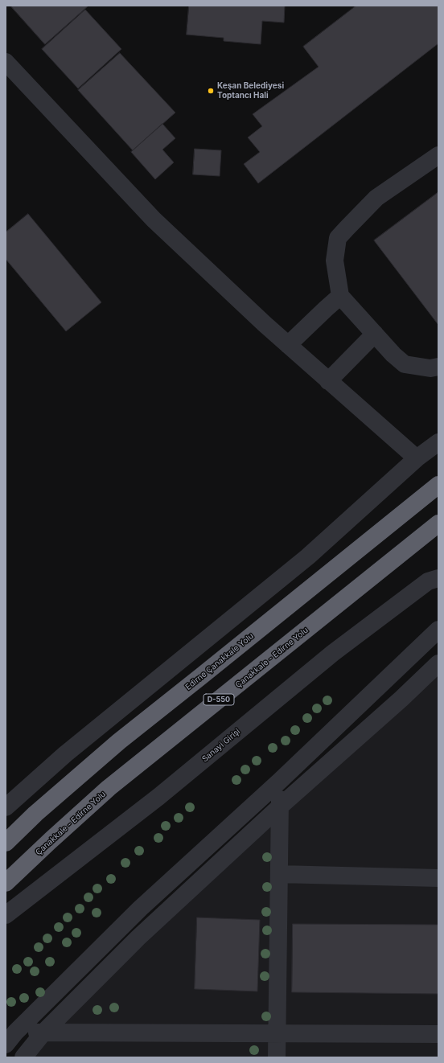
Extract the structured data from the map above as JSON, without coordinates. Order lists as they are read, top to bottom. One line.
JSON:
{"streets":{"highway":["Çanakkale - Edirne Yolu","Edirne Çanakkale Yolu","D-550"],"street":["Sanayi Girişi"]},"places":["Keşan Belediyesi Toptancı Hali"]}
